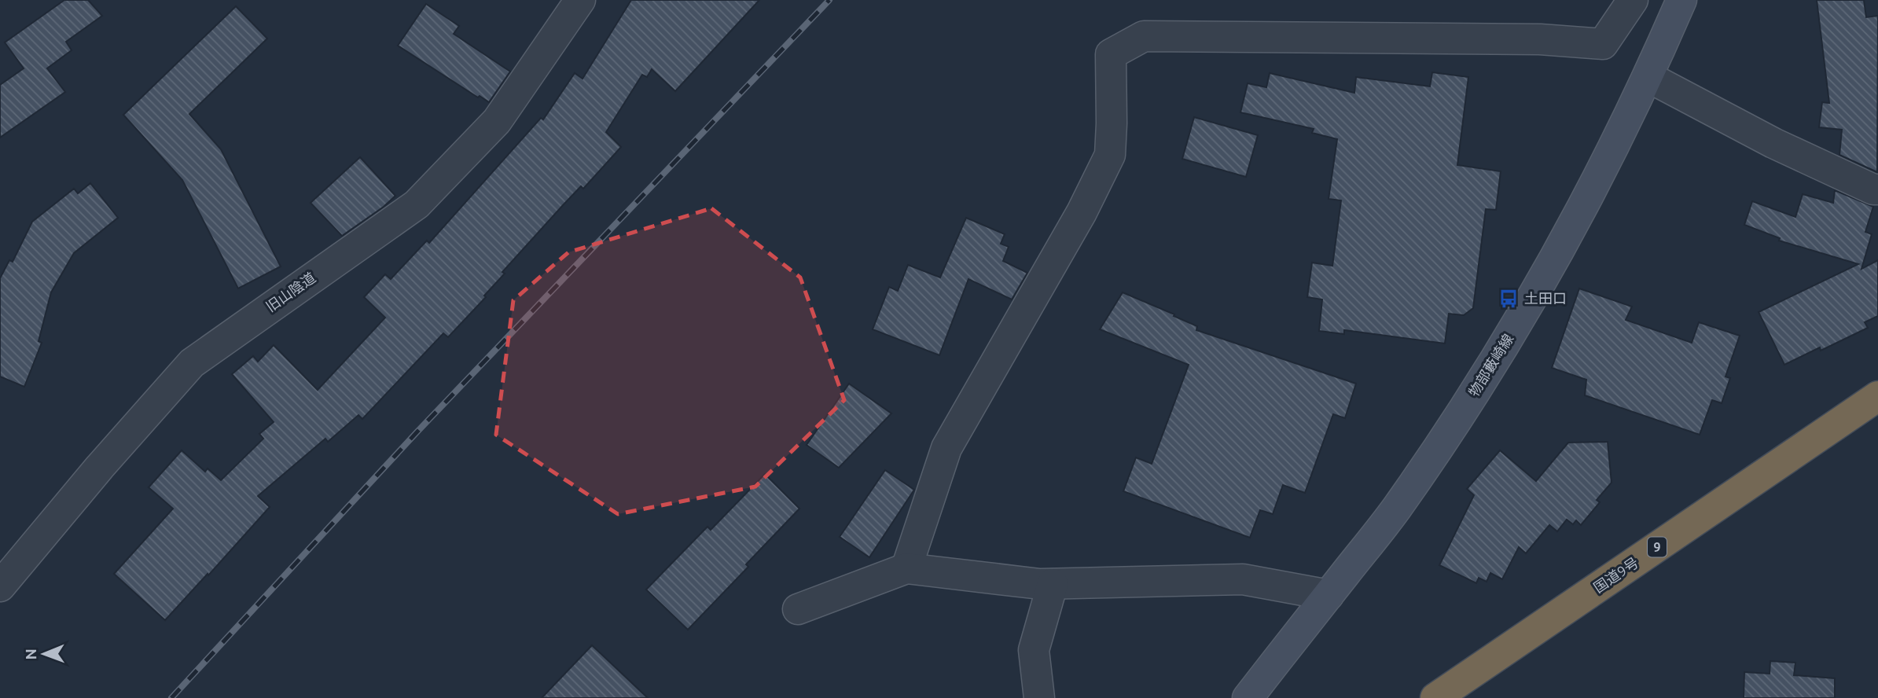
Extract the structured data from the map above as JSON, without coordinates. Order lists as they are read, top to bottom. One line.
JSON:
{"streets":{"highway":["9","国道9号"],"main road":["物部藪崎線"],"street":["旧山陰道"]},"places":{"bus stop":["土田口"]},"north":"left"}
